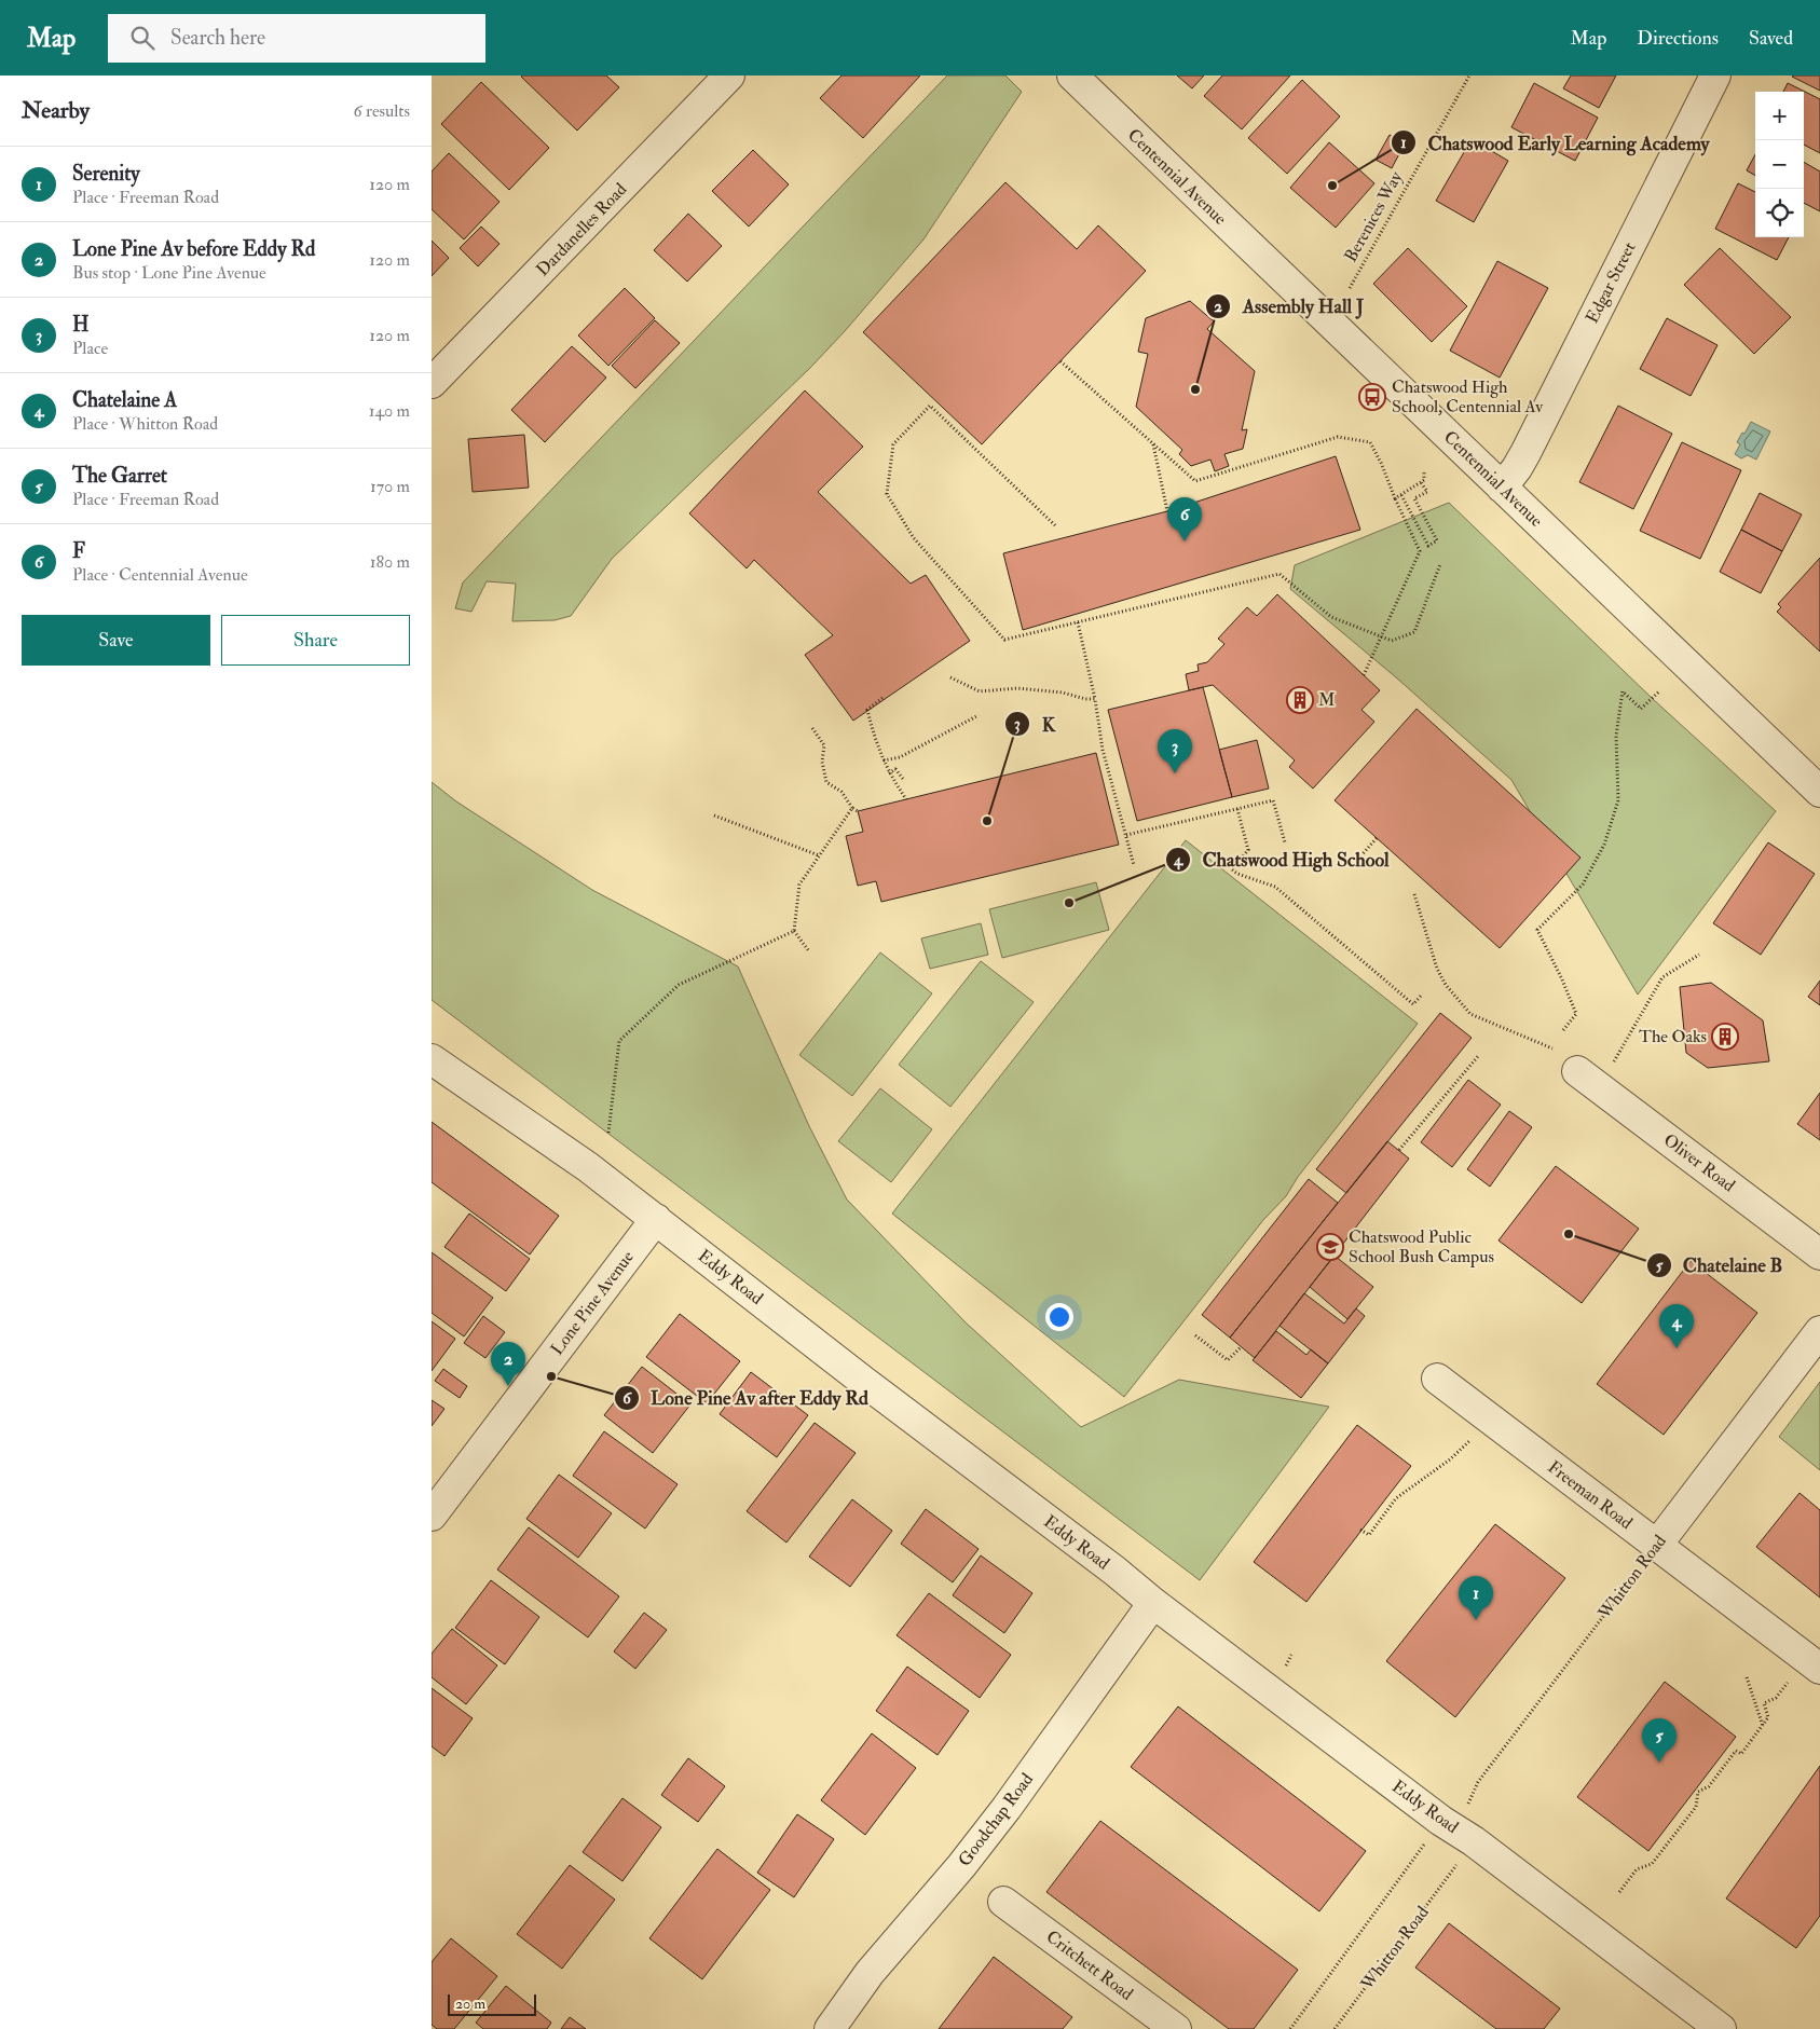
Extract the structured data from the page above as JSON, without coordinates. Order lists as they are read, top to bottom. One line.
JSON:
{"streets":{"street":["Centennial Avenue","Dardanelles Road","Edgar Street","Oliver Road","Eddy Road","Lone Pine Avenue","Freeman Road","Whitton Road","Goodchap Road","Critchett Road"],"path":["Berenices Way"]},"crossings":[["Centennial Avenue","Edgar Street"],["Eddy Road","Lone Pine Avenue"],["Eddy Road","Whitton Road"],["Eddy Road","Goodchap Road"],["Freeman Road","Whitton Road"]],"places":{"other":["Chatswood Early Learning Academy","Assembly Hall J","K","Chatswood High School","Chatelaine B","Lone Pine Av after Eddy Rd"],"bus stop":["Chatswood High School, Centennial Av"],"building":["M","The Oaks"],"school or university":["Chatswood Public School Bush Campus"]},"scale_bar":"20 m","page":{"header":"Map","search":"Search here","nav":["Map","Directions","Saved"],"heading":["Nearby","6 results"],"map_buttons":["+","−"],"list":[{"mark":"1","name":"Serenity","note":"Place · Freeman Road","value":"120 m"},{"mark":"2","name":"Lone Pine Av before Eddy Rd","note":"Bus stop · Lone Pine Avenue","value":"120 m"},{"mark":"3","name":"H","note":"Place","value":"120 m"},{"mark":"4","name":"Chatelaine A","note":"Place · Whitton Road","value":"140 m"},{"mark":"5","name":"The Garret","note":"Place · Freeman Road","value":"170 m"},{"mark":"6","name":"F","note":"Place · Centennial Avenue","value":"180 m"}],"pins":["6","3","4","2","1","5"],"buttons":["Save","Share"],"scale":"20 m"}}
